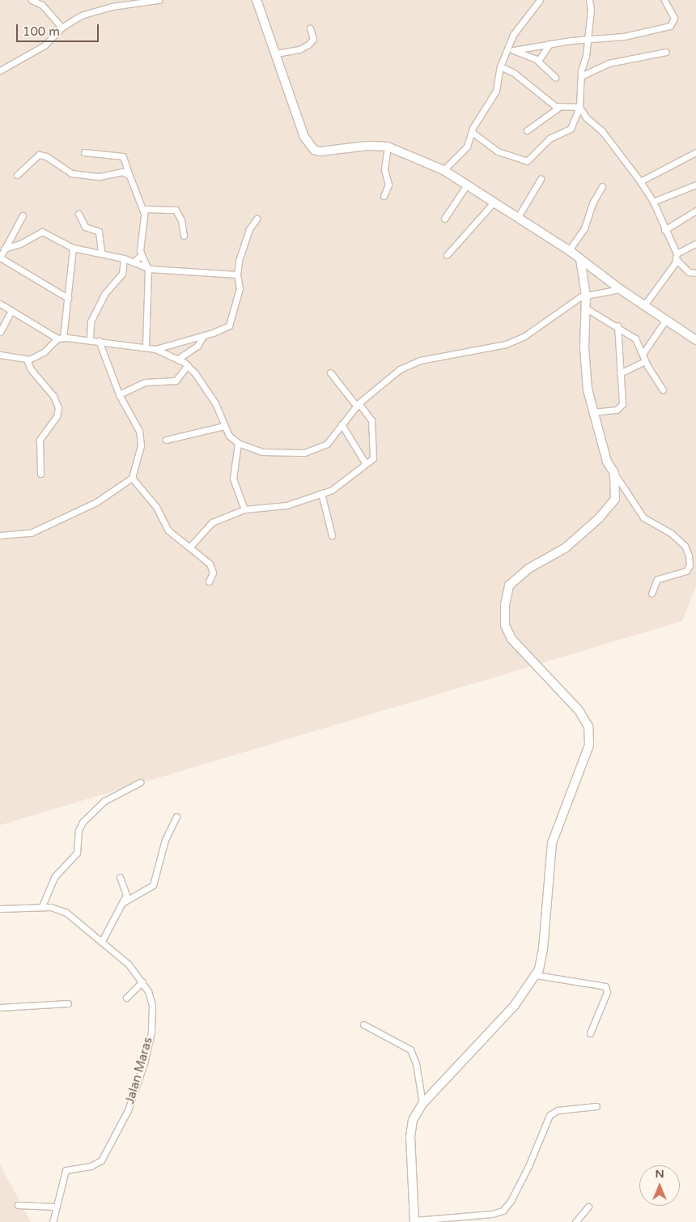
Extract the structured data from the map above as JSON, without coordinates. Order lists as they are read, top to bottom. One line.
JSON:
{"streets":{"street":["Jalan Maras"]},"scale_bar":"100 m","north":"top"}
